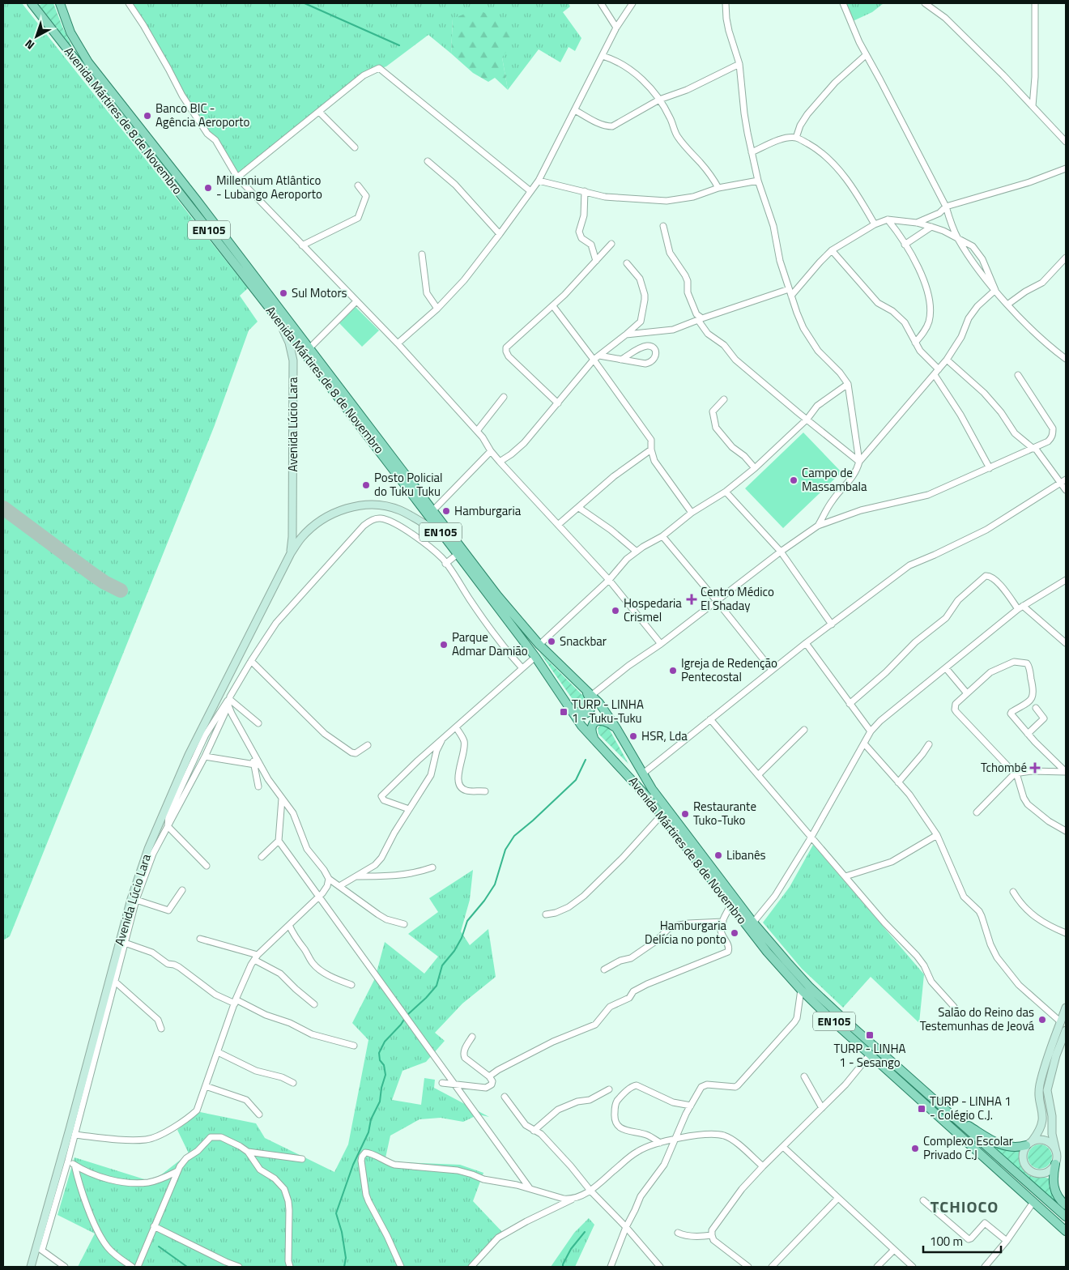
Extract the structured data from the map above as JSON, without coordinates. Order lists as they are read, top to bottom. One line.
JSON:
{"streets":{"main road":["Avenida Mártires de 8 de Novembro","EN105","Avenida Lúcio Lara"]},"crossings":[["Avenida Mártires de 8 de Novembro","Avenida Lúcio Lara"]],"districts":["TCHIOCO"],"places":{"other":["Banco BIC - Agência Aeroporto","Millennium Atlântico - Lubango Aeroporto","Sul Motors","Campo de Massambala","Posto Policial do Tuku Tuku","Hamburgaria","Hospedaria Crismel","Snackbar","Parque Admar Damião","Igreja de Redenção Pentecostal","HSR, Lda","Restaurante Tuko-Tuko","Libanês","Hamburgaria Delícia no ponto","Salão do Reino das Testemunhas de Jeová","Complexo Escolar Privado C.J"],"health":["Centro Médico El Shaday","Tchombé"],"transit":["TURP - LINHA 1 - Tuku-Tuku","TURP - LINHA 1 - Sesango","TURP - LINHA 1 - Colégio C.J."]},"scale_bar":"100 m","north":"bottom left"}
